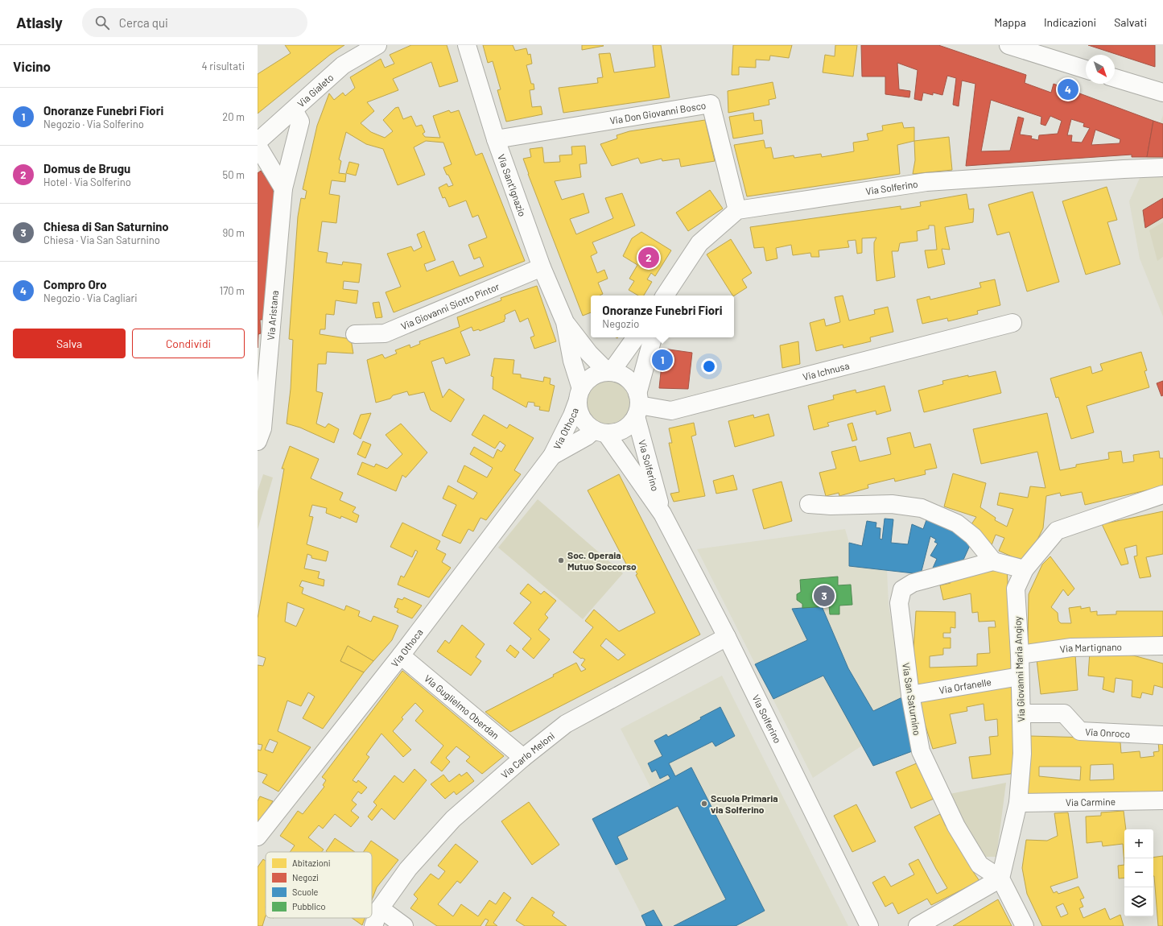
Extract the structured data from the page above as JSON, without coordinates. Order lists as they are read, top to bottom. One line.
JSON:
{"streets":{"street":["Via Gialeto","Via Don Giovanni Bosco","Via Sant'Ignazio","Via Solferino","Via Giovanni Siotto Pintor","Via Aristana","Via Ichnusa","Via Othoca","Via Martignano","Via Giovanni Maria Angioy","Via Orfanelle","Via San Saturnino","Via Guglielmo Oberdan","Via Onroco","Via Carlo Meloni","Via Carmine"]},"crossings":[["Via Gialeto","Via Aristana"],["Via Don Giovanni Bosco","Via Sant'Ignazio"],["Via Don Giovanni Bosco","Via Solferino"],["Via Sant'Ignazio","Via Solferino"],["Via Sant'Ignazio","Via Giovanni Siotto Pintor"],["Via Sant'Ignazio","Via Ichnusa"],["Via Sant'Ignazio","Via Othoca"],["Via Solferino","Via Ichnusa"],["Via Solferino","Via Othoca"],["Via Solferino","Via Carlo Meloni"],["Via Ichnusa","Via Othoca"],["Via Othoca","Via Guglielmo Oberdan"],["Via Martignano","Via Giovanni Maria Angioy"],["Via Giovanni Maria Angioy","Via Orfanelle"],["Via Giovanni Maria Angioy","Via San Saturnino"],["Via Giovanni Maria Angioy","Via Onroco"],["Via Giovanni Maria Angioy","Via Carmine"],["Via Orfanelle","Via San Saturnino"],["Via Guglielmo Oberdan","Via Carlo Meloni"]],"places":["Soc. Operaia Mutuo Soccorso","Scuola Primaria via Solferino"],"legend":["Abitazioni","Negozi","Scuole","Pubblico"],"north":"bottom right","page":{"header":"Atlasly","search":"Cerca qui","nav":["Mappa","Indicazioni","Salvati"],"heading":["Vicino","4 risultati"],"pins":["4","2","1","3"],"list":[{"mark":"1","name":"Onoranze Funebri Fiori","note":"Negozio · Via Solferino","value":"20 m"},{"mark":"2","name":"Domus de Brugu","note":"Hotel · Via Solferino","value":"50 m"},{"mark":"3","name":"Chiesa di San Saturnino","note":"Chiesa · Via San Saturnino","value":"90 m"},{"mark":"4","name":"Compro Oro","note":"Negozio · Via Cagliari","value":"170 m"}],"popup":["Onoranze Funebri Fiori","Negozio"],"buttons":["Salva","Condividi"],"map_buttons":["+","−"]}}
